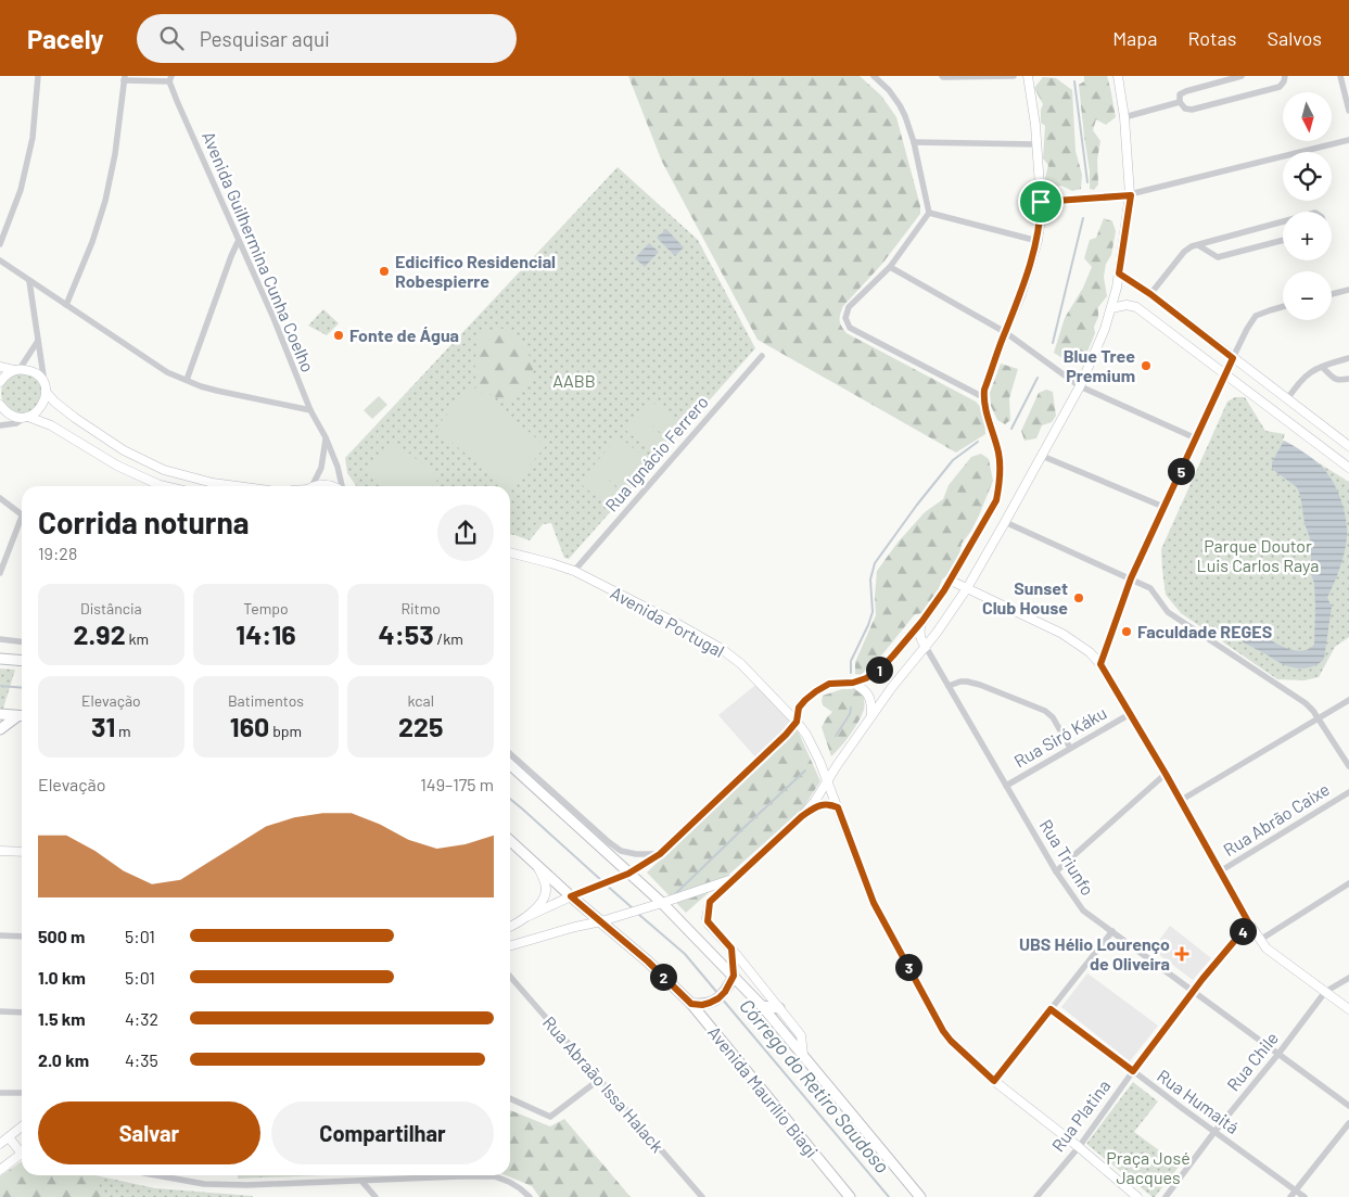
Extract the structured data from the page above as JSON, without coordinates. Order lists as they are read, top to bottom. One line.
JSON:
{"streets":{"main road":["Avenida Portugal","Avenida Maurílio Biagi"],"street":["Avenida Guilhermina Cunha Coelho","Rua Ignácio Ferrero","Rua Siró Káku","Rua Abrão Caixe","Rua Triunfo","Rua Chile","Rua Abraão Issa Halack","Rua Humaitá","Rua Platina"]},"crossings":[["Rua Ignácio Ferrero","Avenida Portugal"],["Avenida Portugal","Rua Platina"],["Rua Siró Káku","Rua Triunfo"],["Rua Triunfo","Rua Chile"],["Rua Triunfo","Rua Platina"],["Rua Chile","Rua Humaitá"],["Rua Humaitá","Rua Platina"]],"water":["Córrego do Retiro Saudoso"],"parks":["AABB","Parque Doutor Luis Carlos Raya","Praça José Jacques"],"places":{"other":["Edicifico Residencial Robespierre","Fonte de Água","Blue Tree Premium","Sunset Club House","Faculdade REGES"],"health":["UBS Hélio Lourenço de Oliveira"]},"north":"bottom","page":{"header":"Pacely","search":"Pesquisar aqui","nav":["Mapa","Rotas","Salvos"],"map_buttons":["+","−"],"pins":["5","1","4","3","2"],"heading":["Corrida noturna","19:28"],"stats":[["Distância","2.92 km"],["Tempo","14:16"],["Ritmo","4:53 /km"],["Elevação","31 m"],["Batimentos","160 bpm"],["kcal","225"]],"chart":["Elevação","149–175 m"],"list":[{"name":"500 m","note":"5:01"},{"name":"1.0 km","note":"5:01"},{"name":"1.5 km","note":"4:32"},{"name":"2.0 km","note":"4:35"}],"buttons":["Salvar","Compartilhar"]}}
